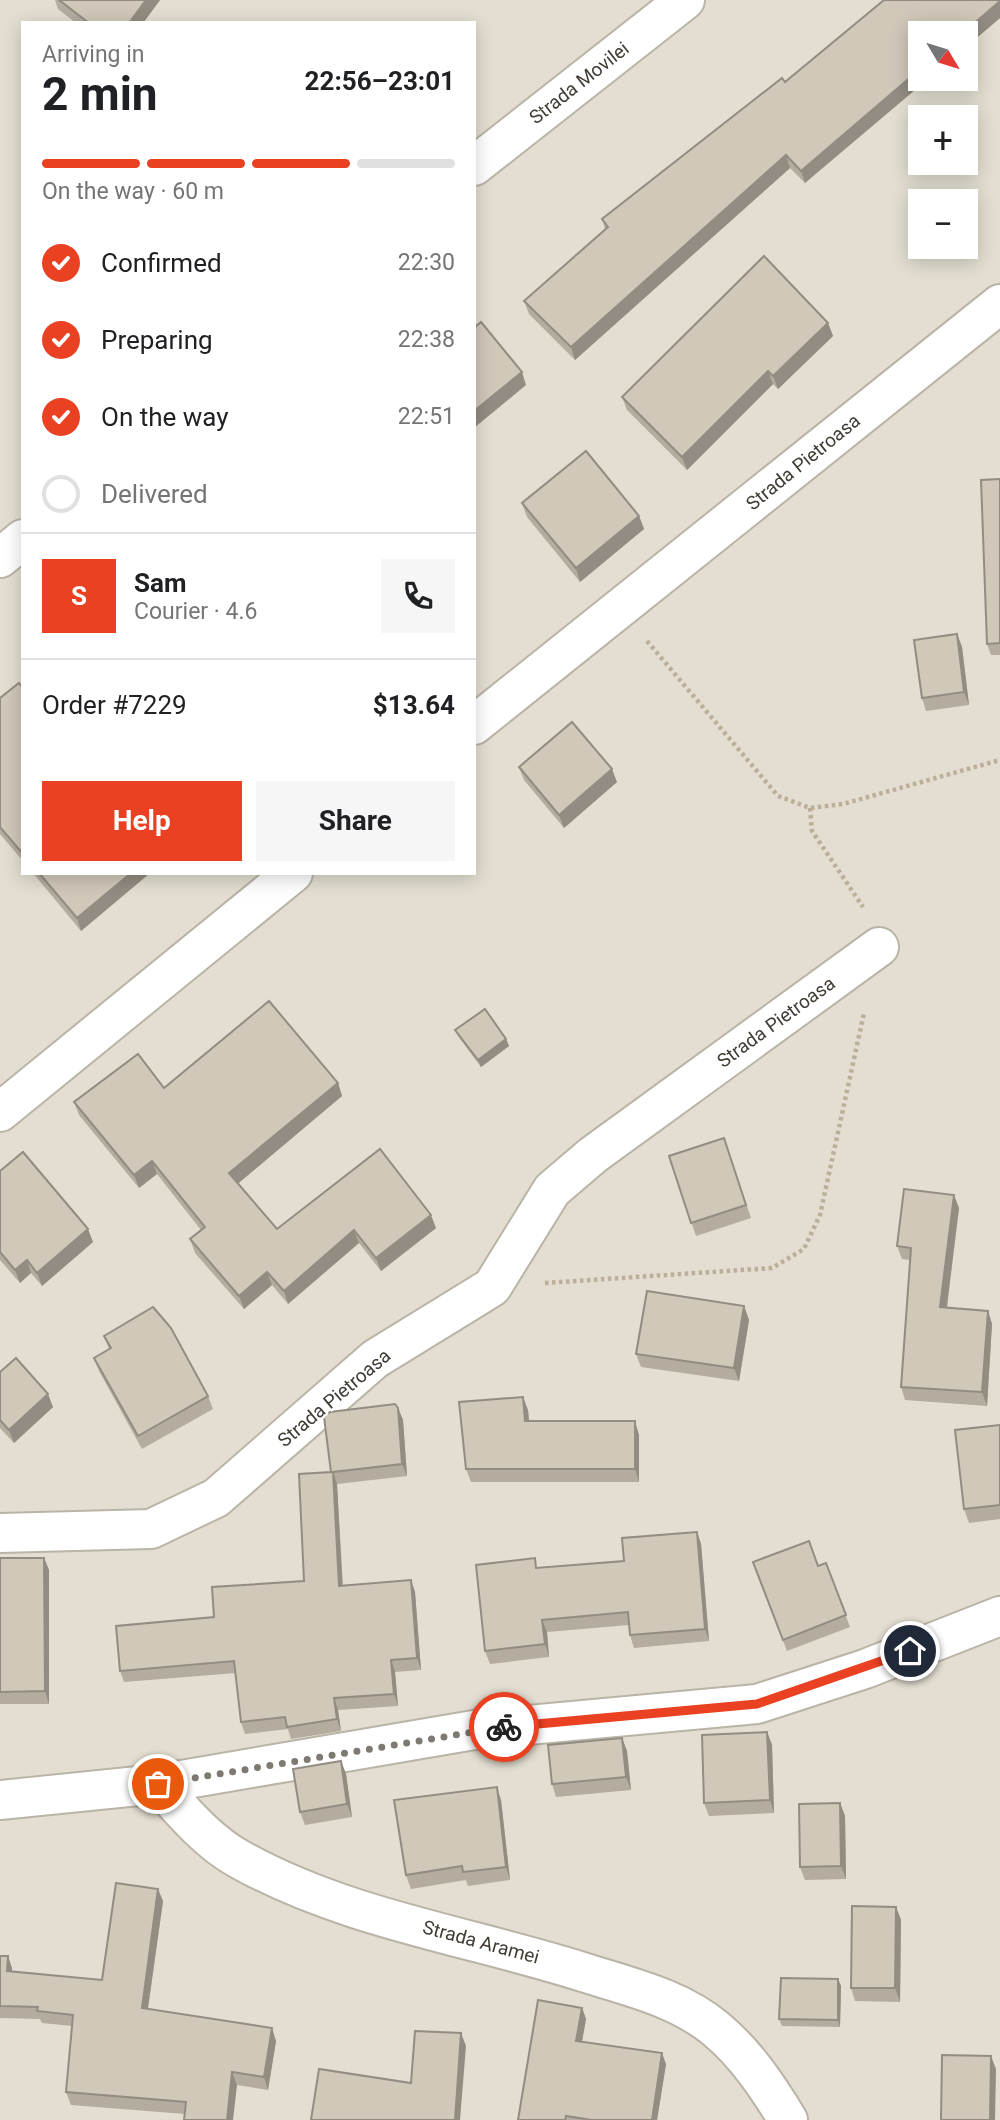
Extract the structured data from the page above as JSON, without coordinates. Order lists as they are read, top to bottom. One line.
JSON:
{"streets":{"street":["Strada Movilei","Strada Pietroasa","Strada Aramei"]},"north":"bottom right","page":{"map_buttons":["+","−"],"heading":["2 min","Arriving in","22:56–23:01"],"panel":["Sam","Courier · 4.6","Order #7229","$13.64"],"bar":"On the way · 60 m","list":[["Confirmed","22:30"],["Preparing","22:38"],["On the way","22:51"],"Delivered"],"round":"S","buttons":["Help","Share"]}}
